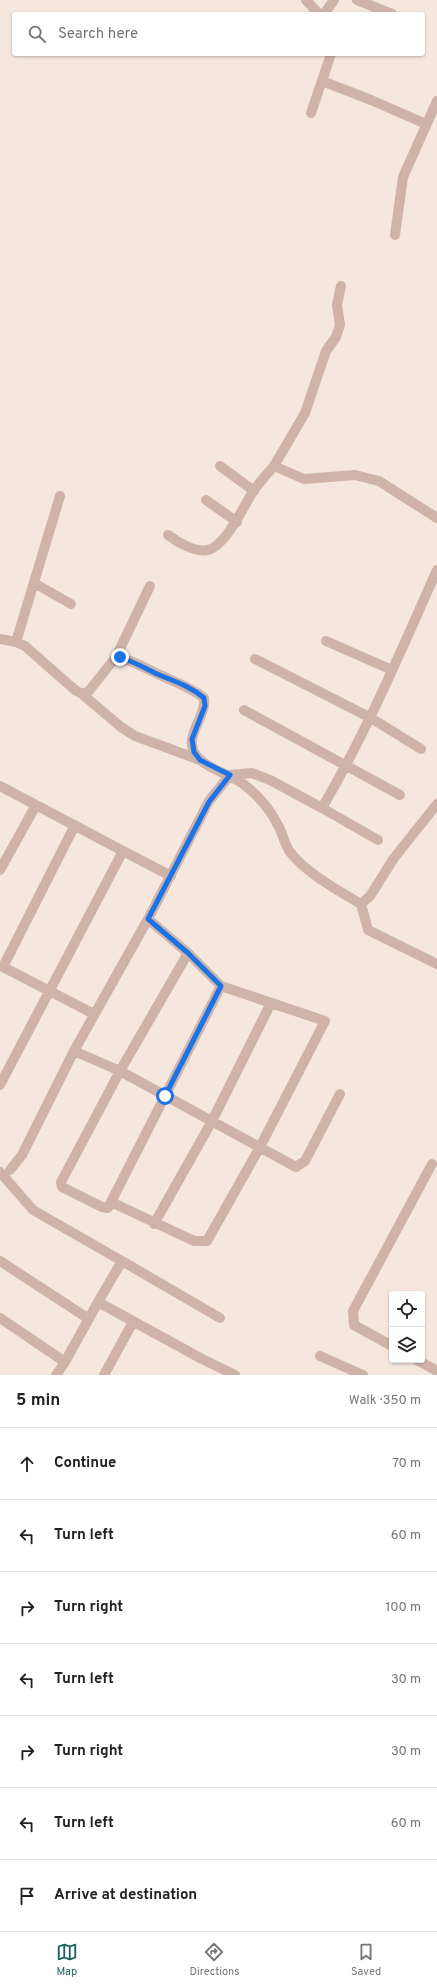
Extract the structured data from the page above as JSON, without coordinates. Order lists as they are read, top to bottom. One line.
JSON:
{"page":{"search":"Search here","heading":["5 min","Walk · 350 m"],"list":[["Continue","70 m"],["Turn left","60 m"],["Turn right","100 m"],["Turn left","30 m"],["Turn right","30 m"],["Turn left","60 m"],"Arrive at destination"],"nav":["Map","Directions","Saved"]}}
